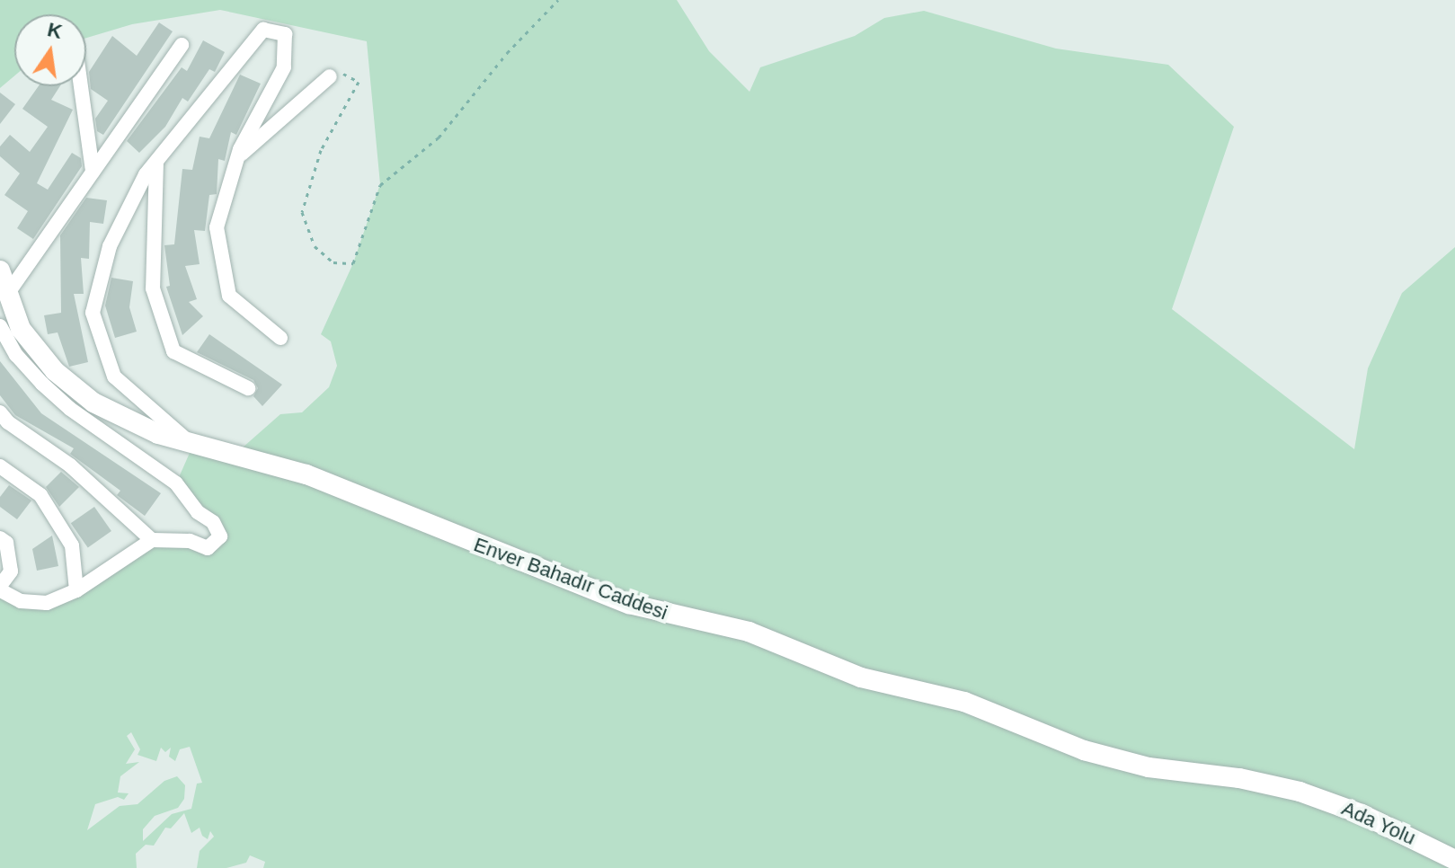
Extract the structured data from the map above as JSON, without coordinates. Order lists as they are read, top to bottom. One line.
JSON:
{"streets":{"main road":["Enver Bahadır Caddesi","Ada Yolu"]},"crossings":[["Enver Bahadır Caddesi","Ada Yolu"]],"north":"top"}
